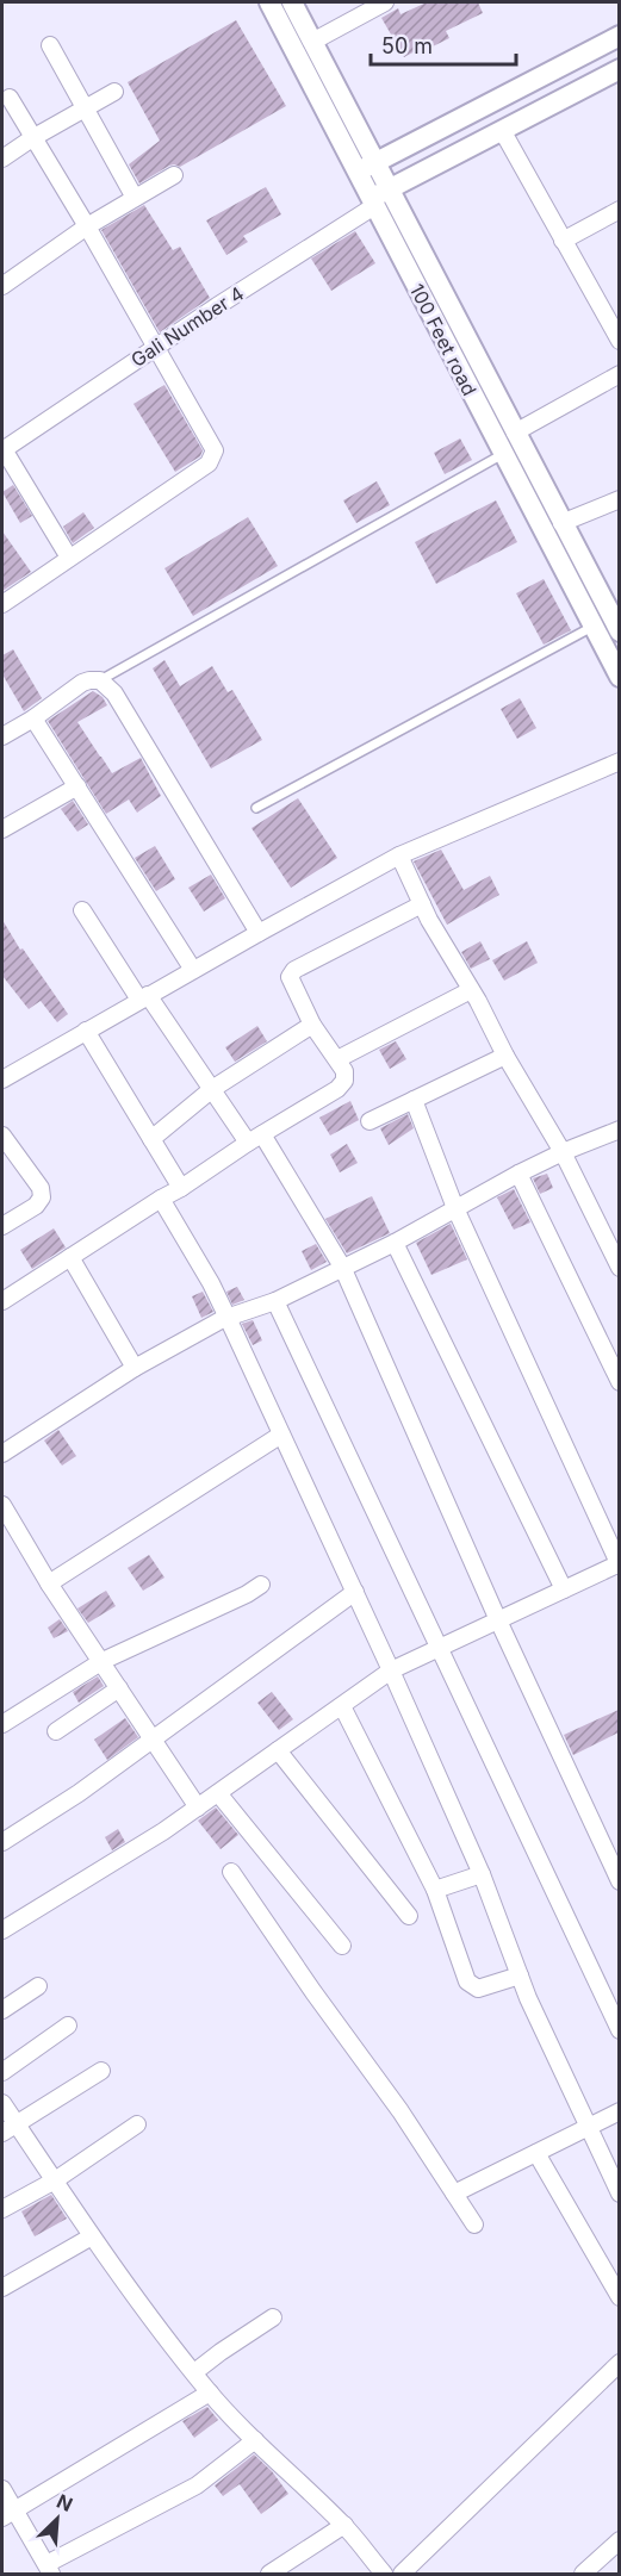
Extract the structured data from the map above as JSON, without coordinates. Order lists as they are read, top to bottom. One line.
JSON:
{"streets":{"street":["Gali Number 4","100 Feet road"]},"crossings":[["Gali Number 4","100 Feet road"]],"scale_bar":"50 m","north":"top right"}
